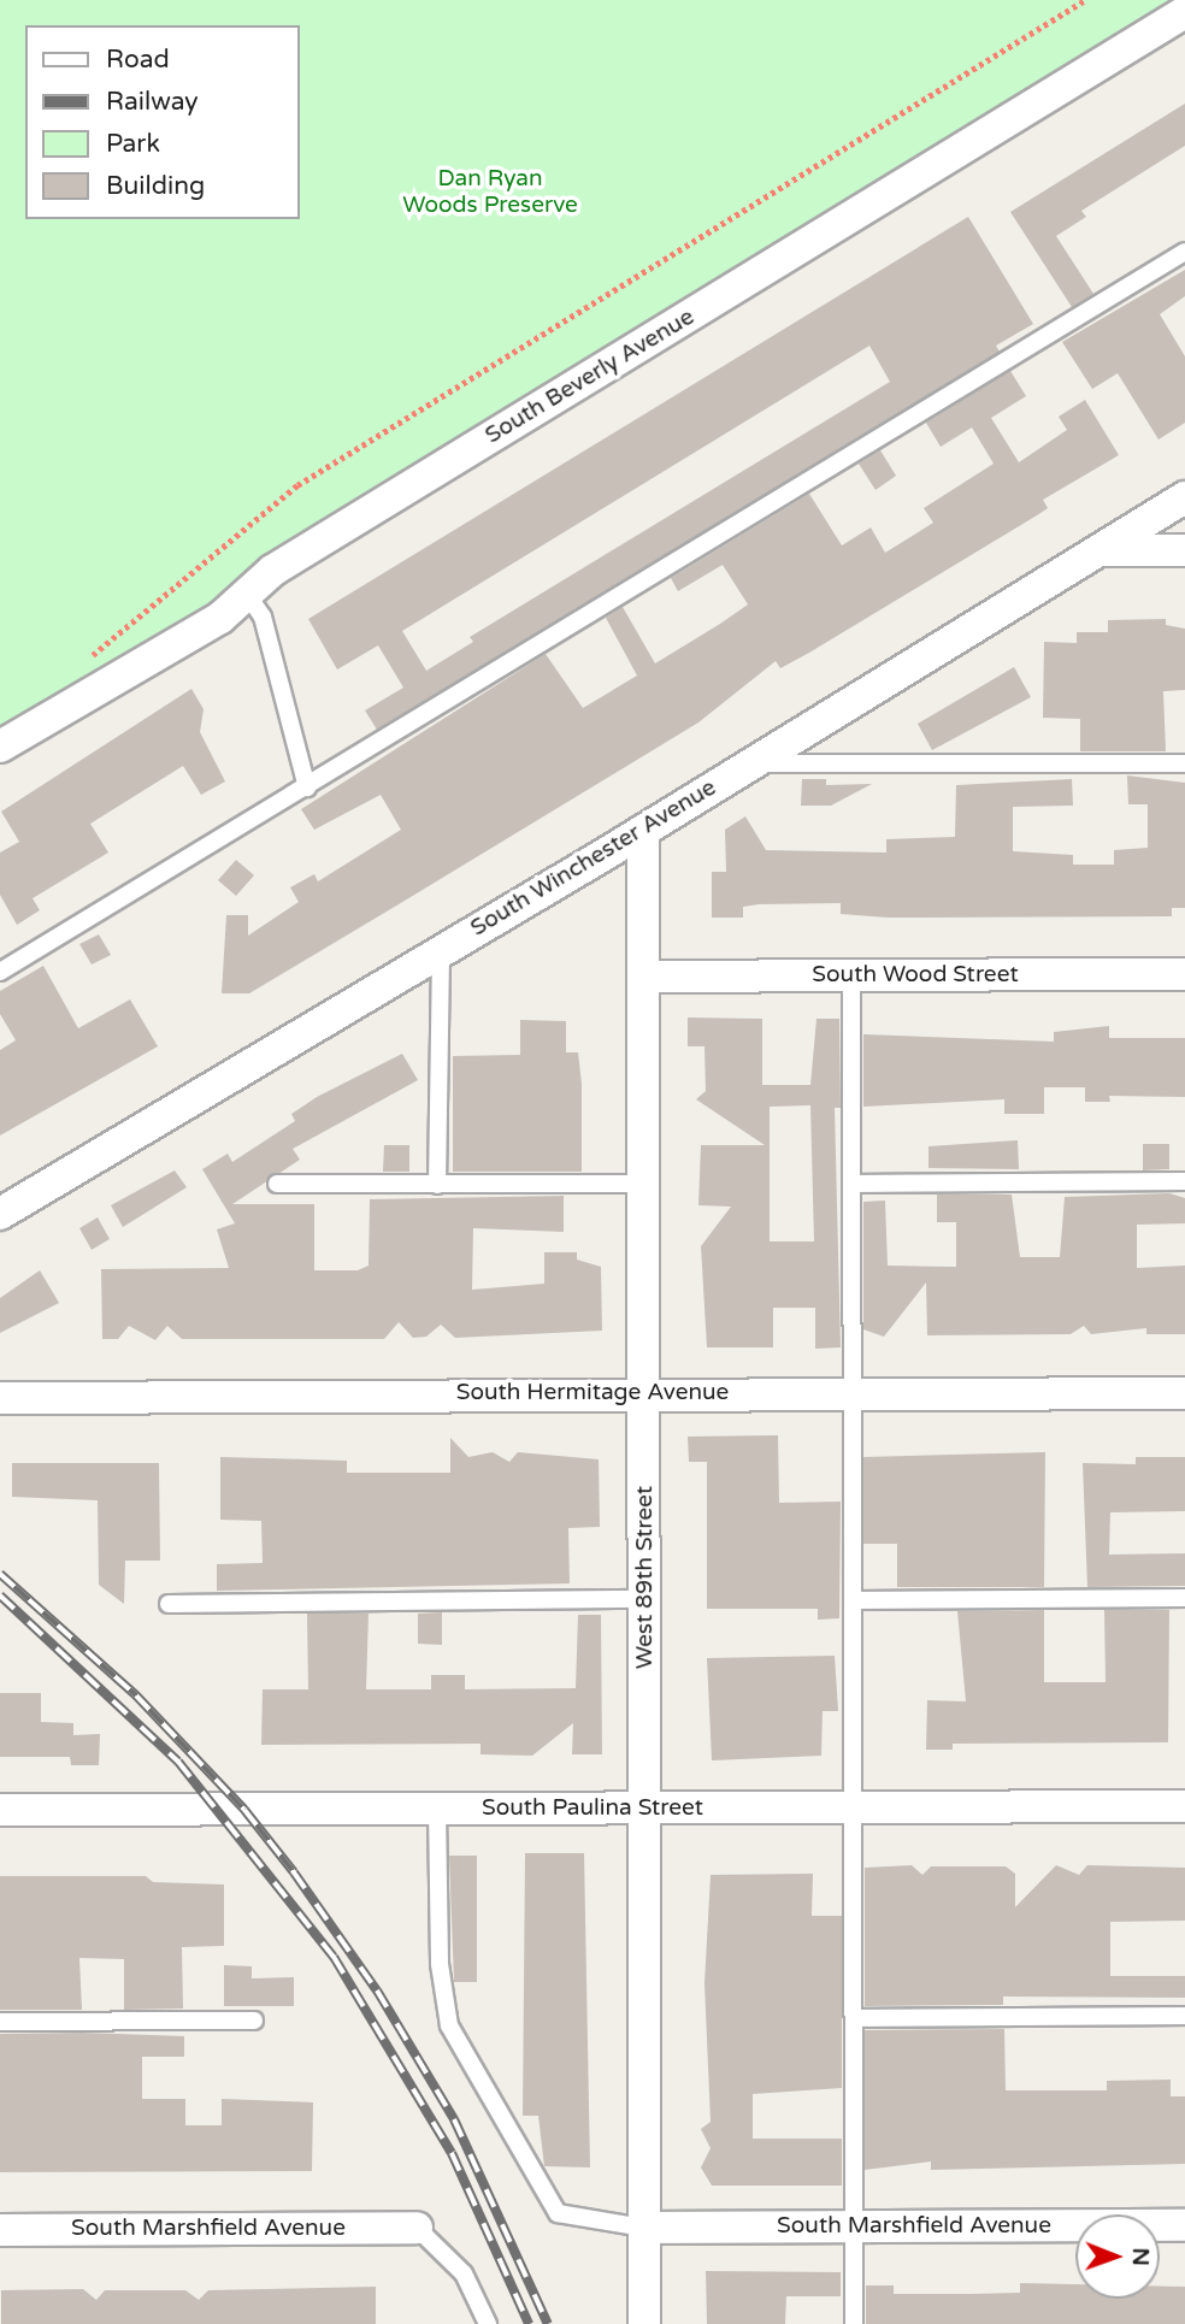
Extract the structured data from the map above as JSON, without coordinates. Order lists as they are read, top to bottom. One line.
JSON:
{"streets":{"street":["South Beverly Avenue","South Winchester Avenue","South Wood Street","South Hermitage Avenue","West 89th Street","South Paulina Street","South Marshfield Avenue"]},"crossings":[["South Winchester Avenue","West 89th Street"],["South Wood Street","West 89th Street"],["South Hermitage Avenue","West 89th Street"],["West 89th Street","South Paulina Street"],["West 89th Street","South Marshfield Avenue"]],"parks":["Dan Ryan Woods Preserve"],"legend":["Road","Railway","Park","Building"],"north":"right"}
